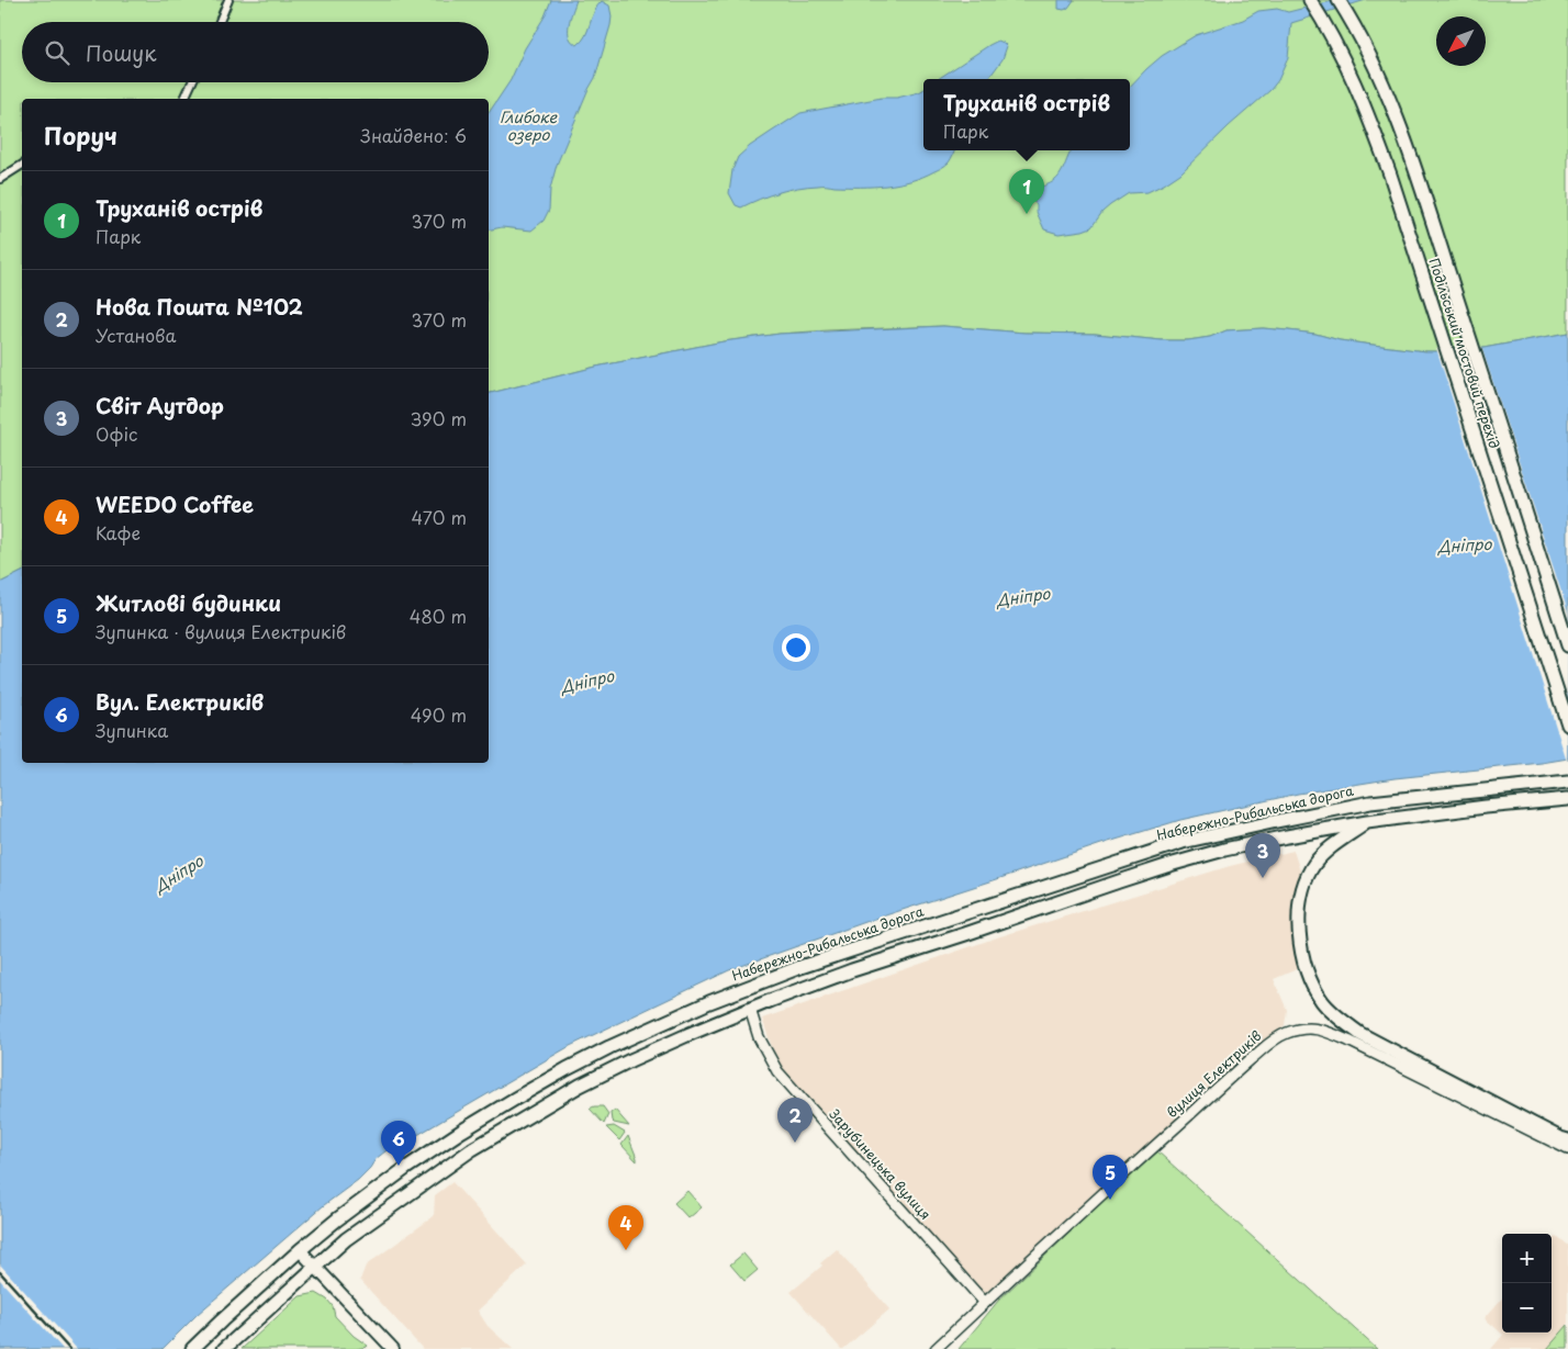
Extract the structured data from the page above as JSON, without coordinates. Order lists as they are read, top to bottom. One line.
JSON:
{"streets":{"main road":["Подільський мостовий перехід","Набережно-Рибальська дорога"],"street":["вулиця Електриків","Зарубинецька вулиця"]},"crossings":[["вулиця Електриків","Зарубинецька вулиця"]],"water":["Глибоке озеро","Дніпро"],"north":"bottom left","page":{"search":"Пошук","popup":["Труханів острів","Парк"],"heading":["Поруч","Знайдено: 6"],"pins":["1","3","2","6","5","4"],"list":[{"mark":"1","name":"Труханів острів","note":"Парк","value":"370 m"},{"mark":"2","name":"Нова Пошта №102","note":"Установа","value":"370 m"},{"mark":"3","name":"Світ Аутдор","note":"Офіс","value":"390 m"},{"mark":"4","name":"WEEDO Coffee","note":"Кафе","value":"470 m"},{"mark":"5","name":"Житлові будинки","note":"Зупинка · вулиця Електриків","value":"480 m"},{"mark":"6","name":"Вул. Електриків","note":"Зупинка","value":"490 m"}],"map_buttons":["+","−"]}}
